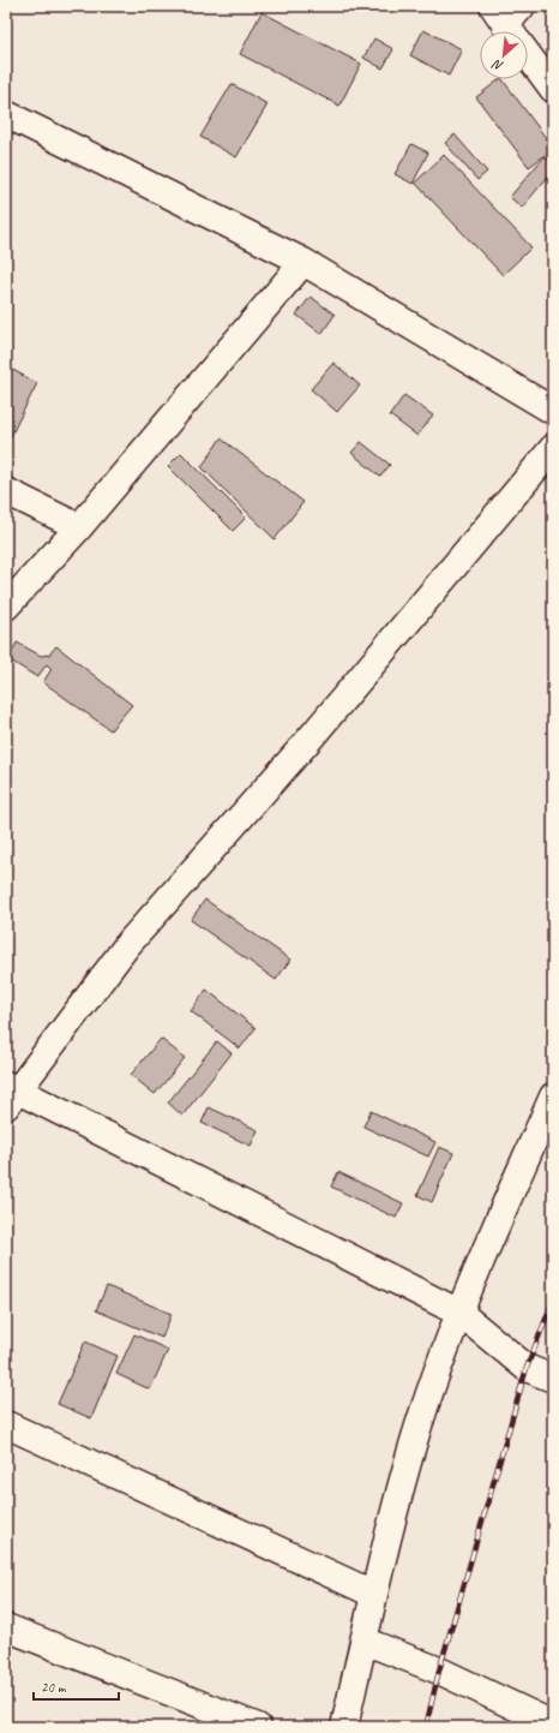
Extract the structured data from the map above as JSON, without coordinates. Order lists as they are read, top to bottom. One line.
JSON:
{"scale_bar":"20 m","north":"bottom left"}
